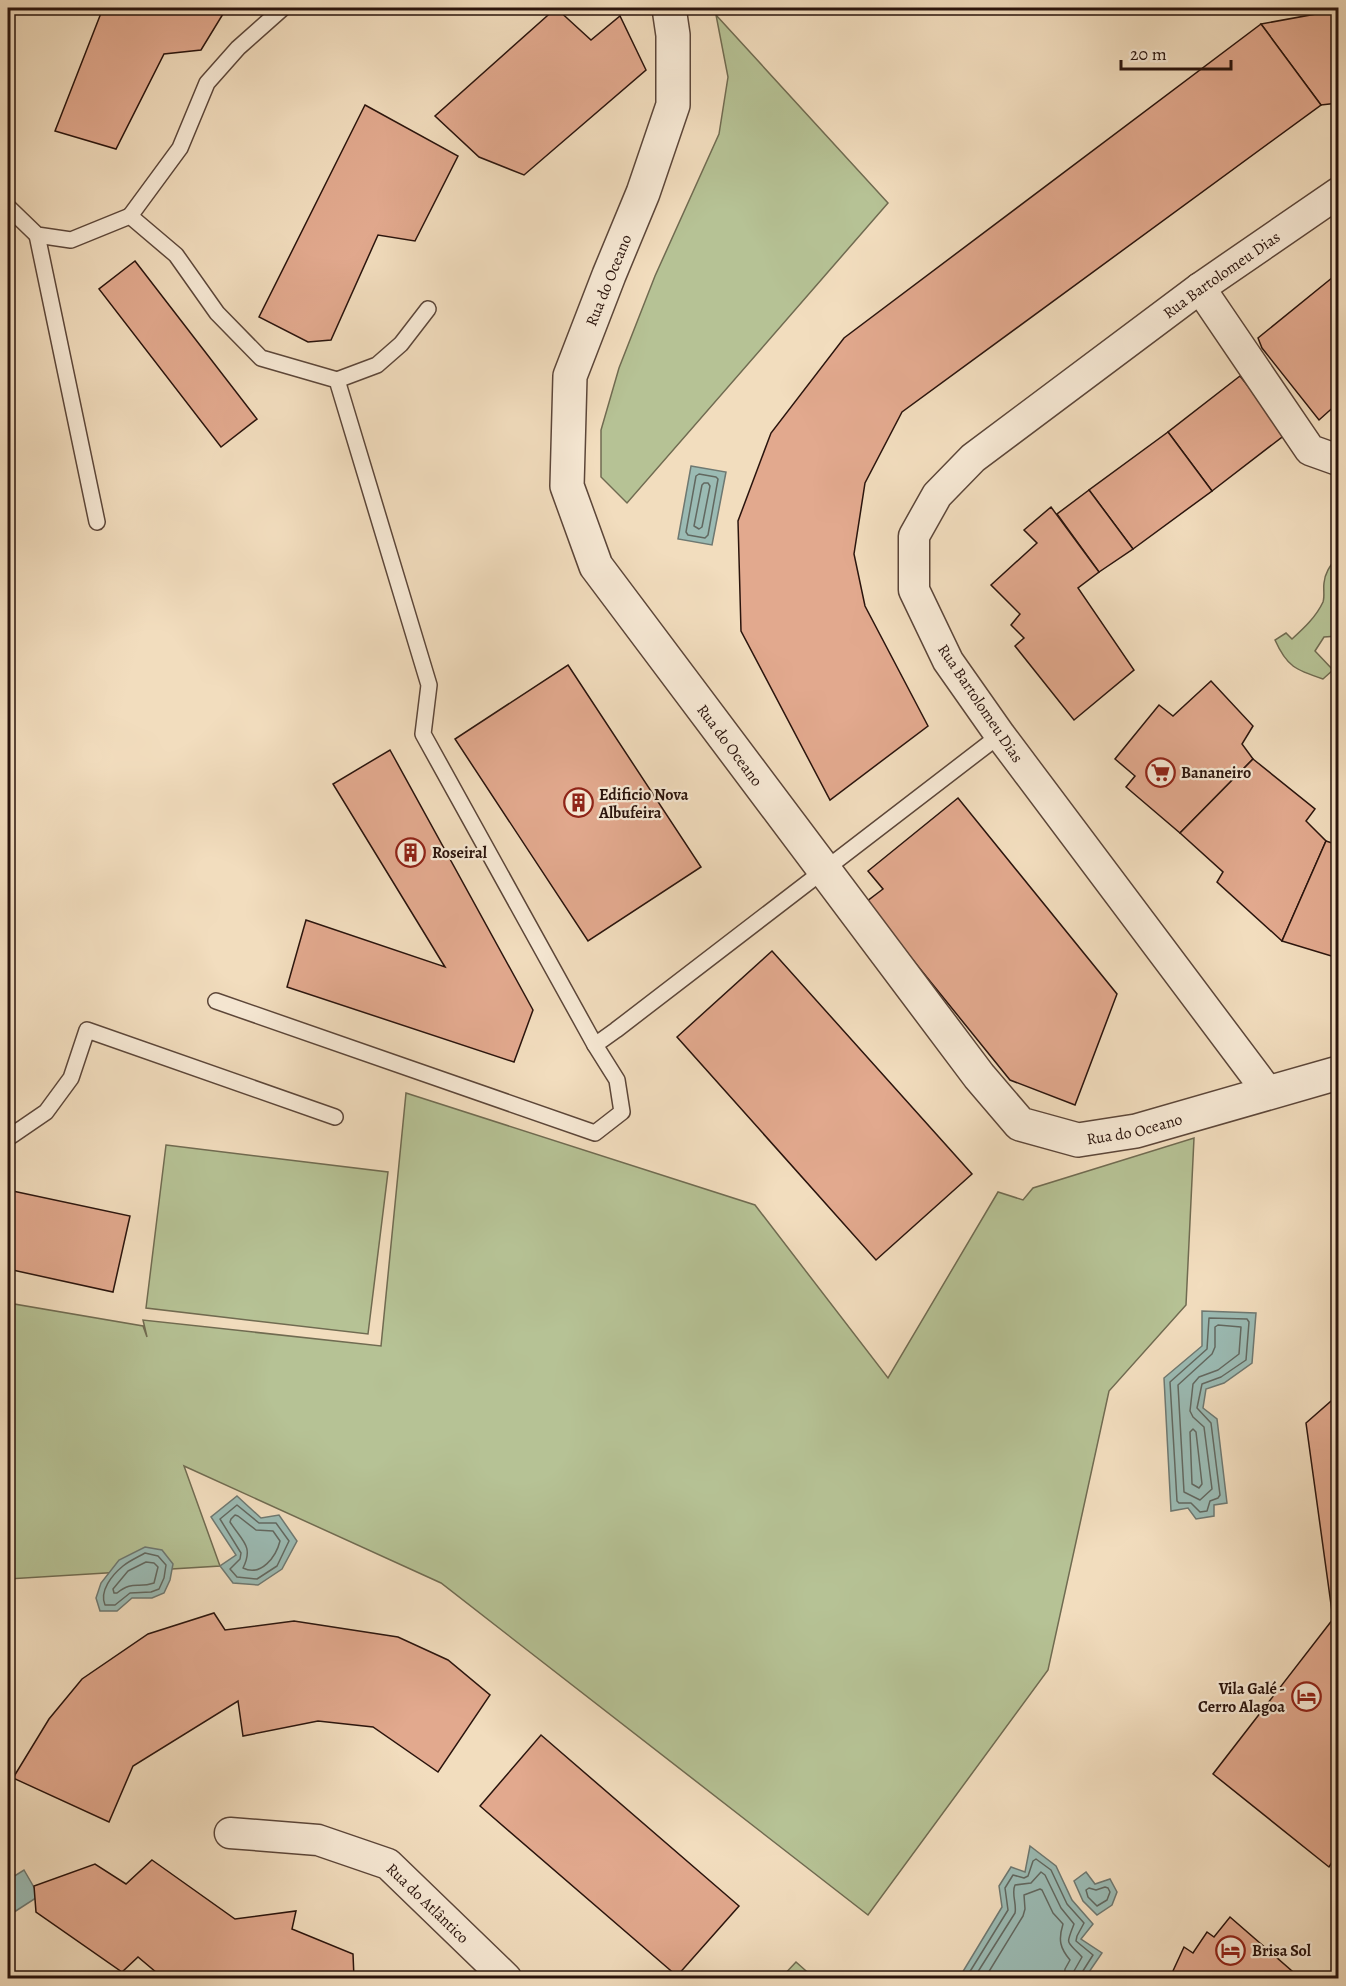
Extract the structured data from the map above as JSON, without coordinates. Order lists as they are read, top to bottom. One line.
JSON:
{"streets":{"street":["Rua Bartolomeu Dias","Rua do Oceano","Rua do Atlântico"]},"crossings":[["Rua Bartolomeu Dias","Rua do Oceano"]],"places":{"supermarket":["Bananeiro"],"building":["Edificio Nova Albufeira","Roseiral"],"hotel":["Vila Galé - Cerro Alagoa","Brisa Sol"]},"scale_bar":"20 m"}
